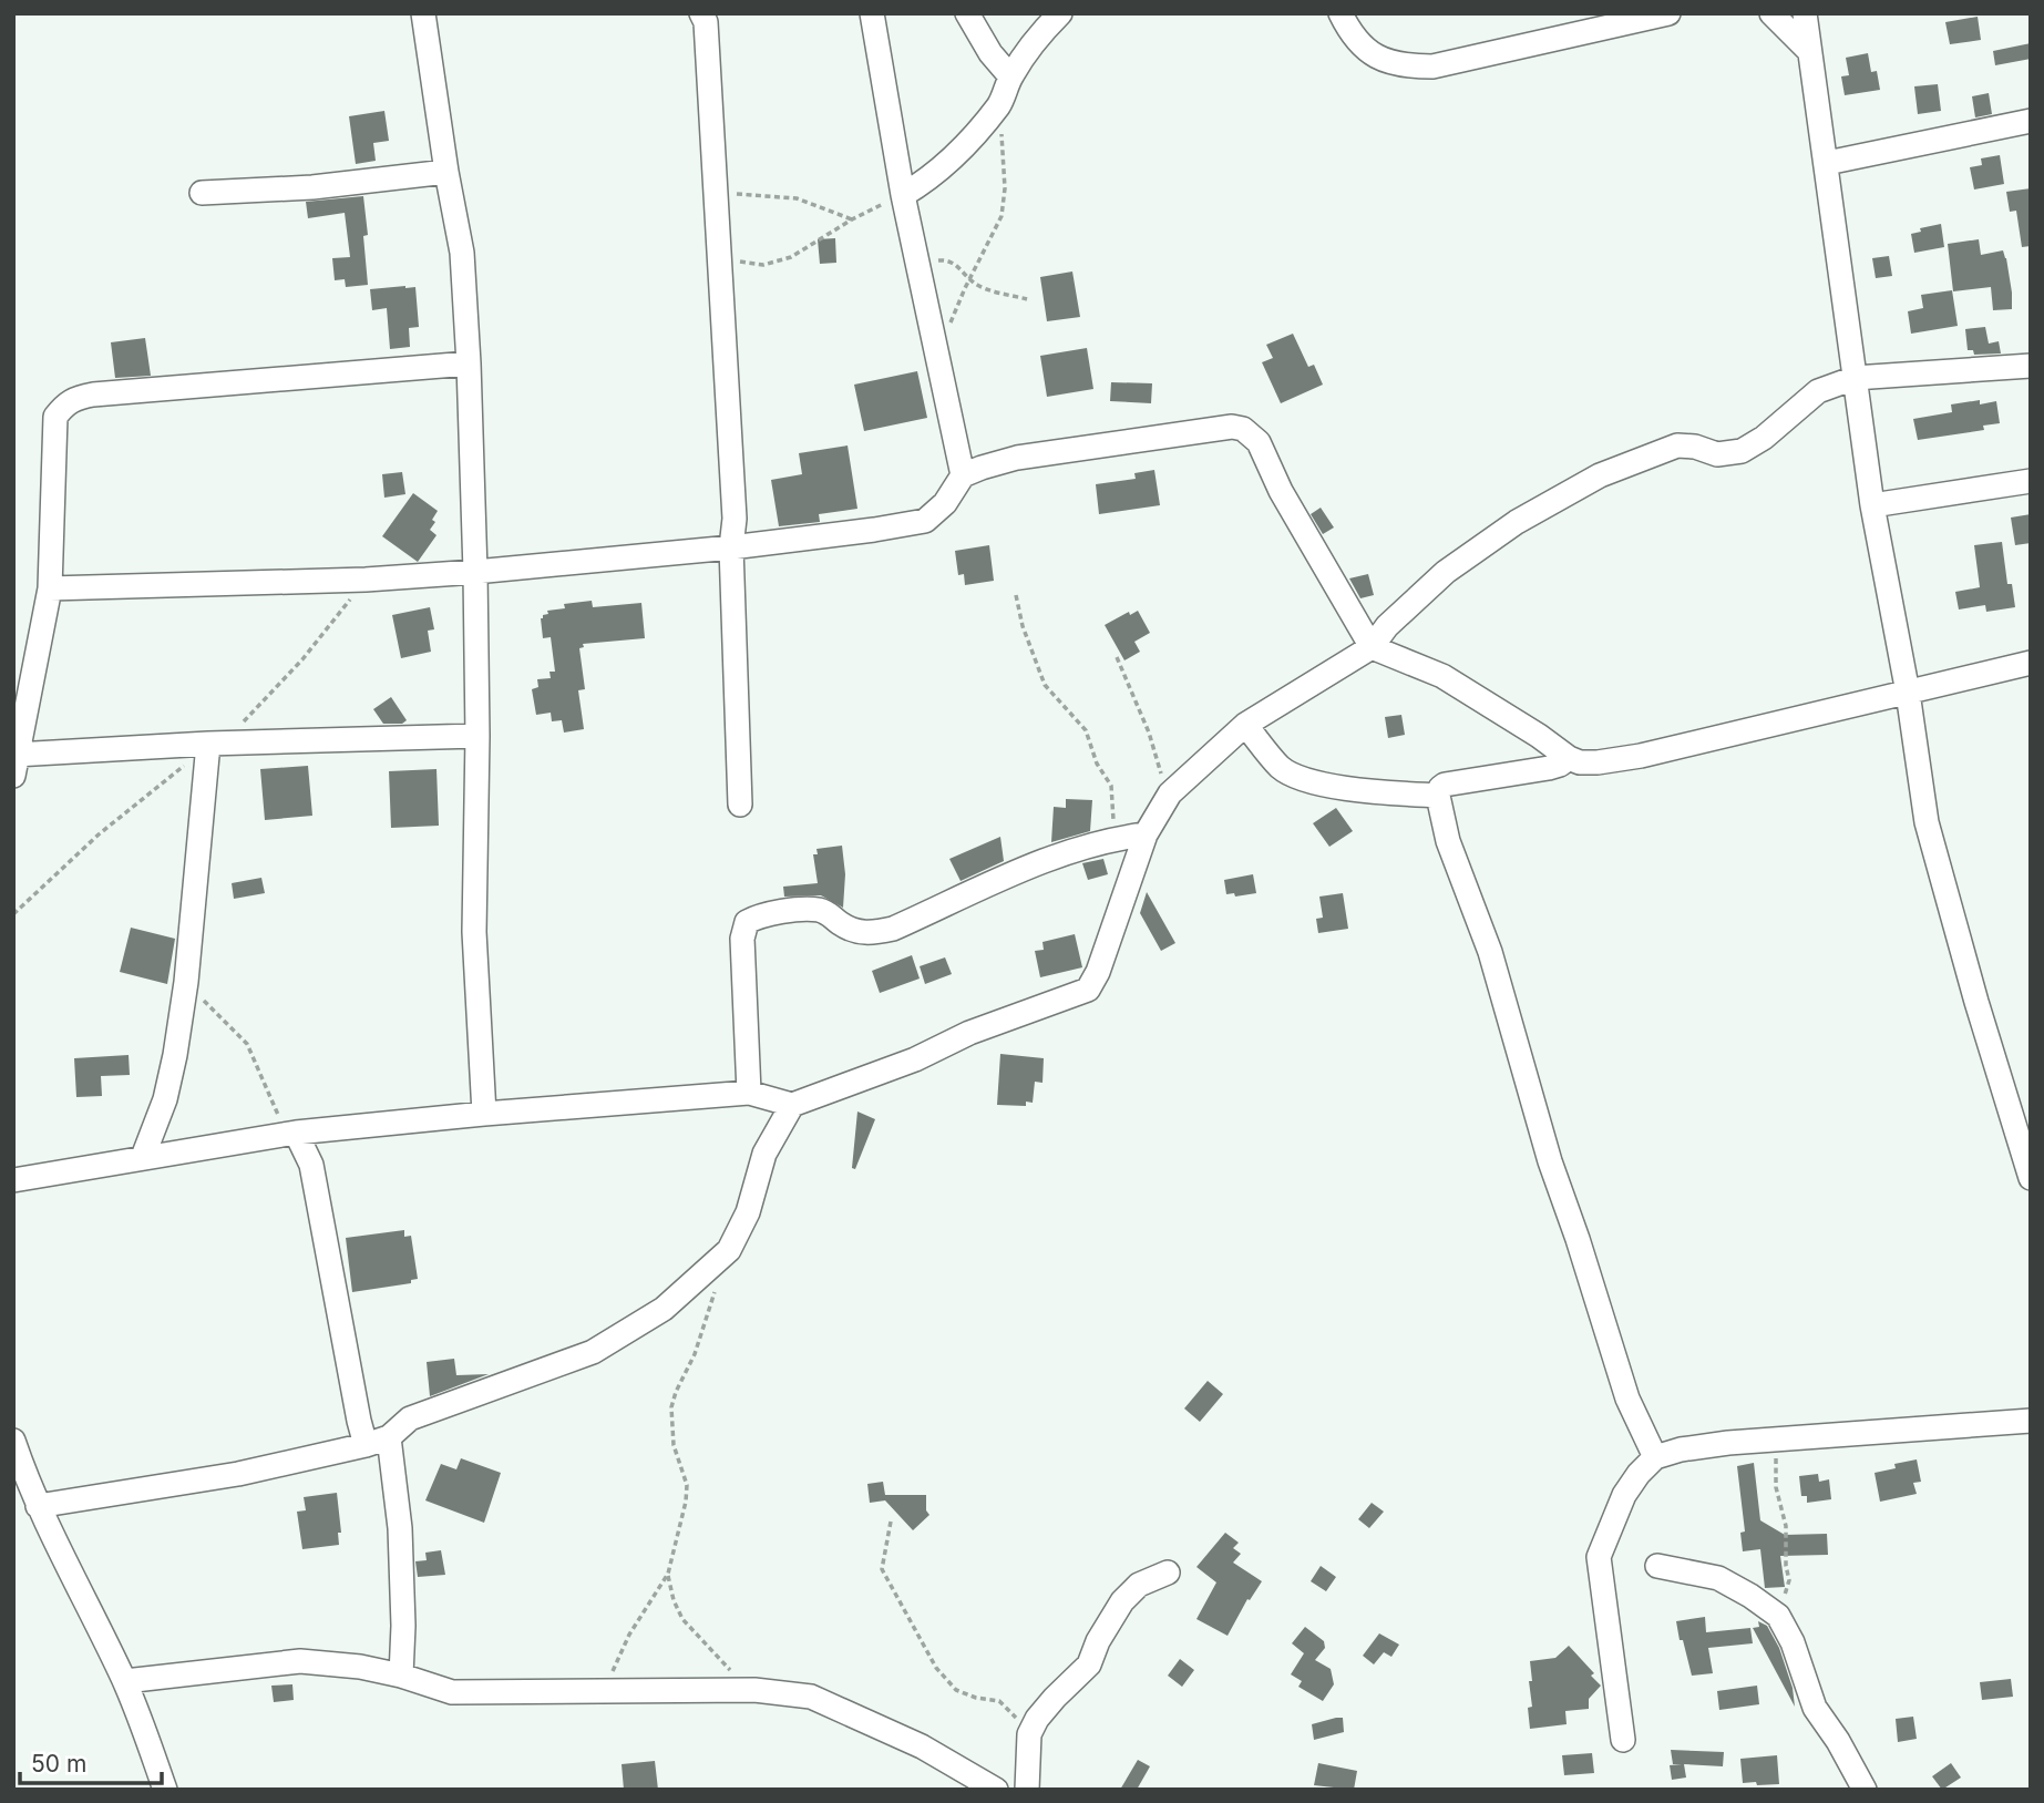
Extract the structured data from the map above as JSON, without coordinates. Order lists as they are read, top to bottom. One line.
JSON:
{"scale_bar":"50 m"}
